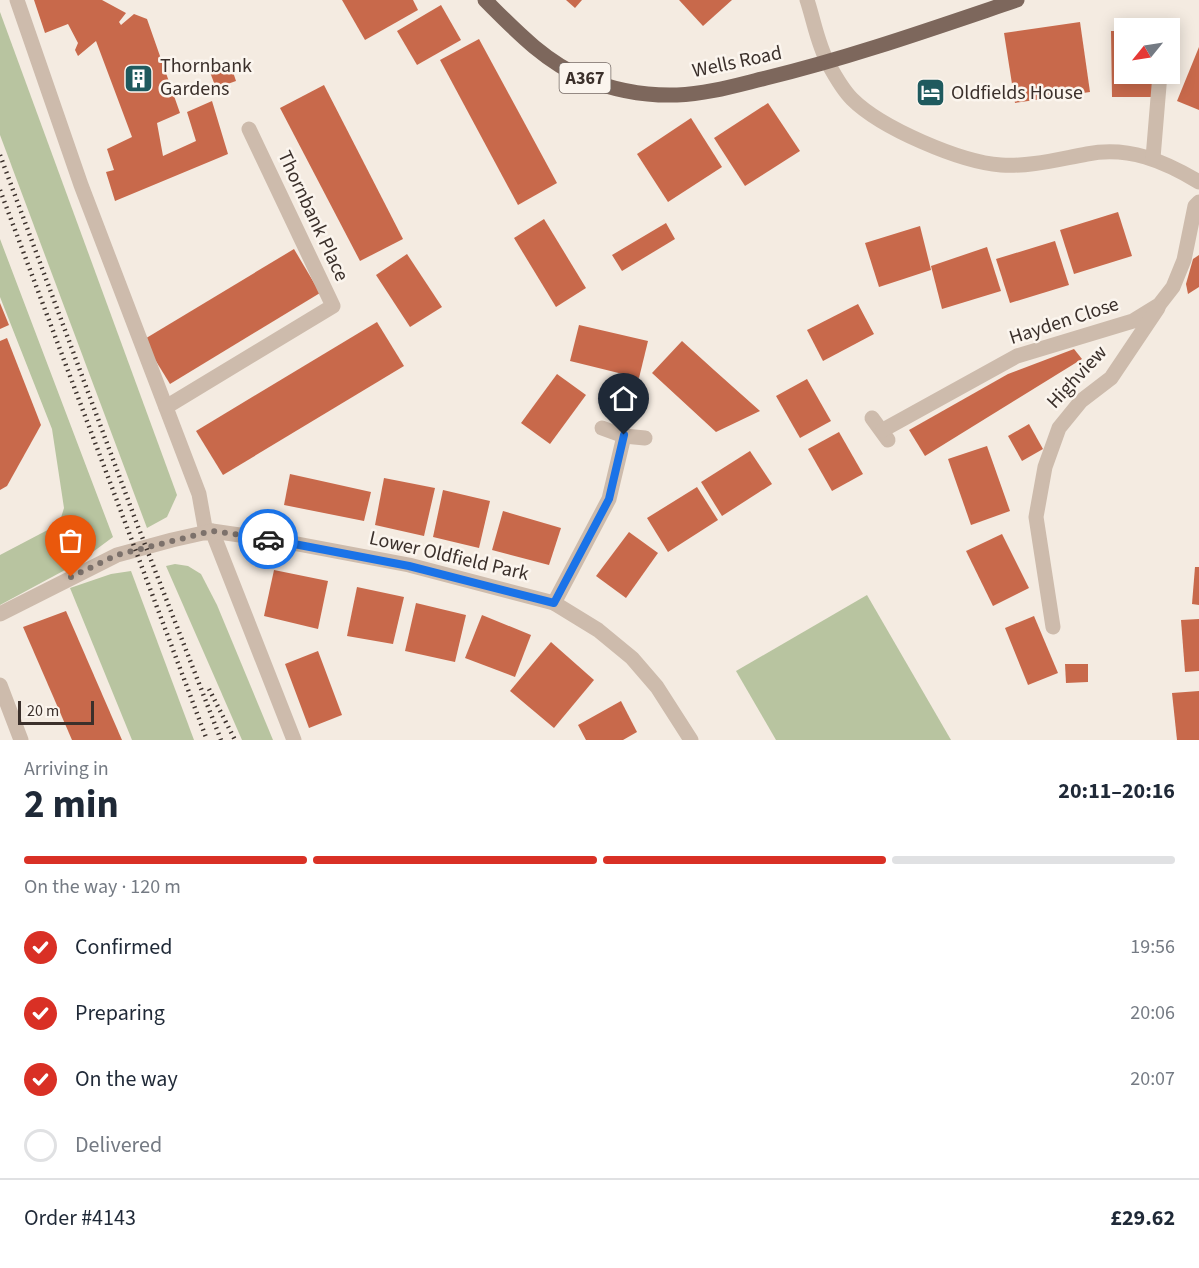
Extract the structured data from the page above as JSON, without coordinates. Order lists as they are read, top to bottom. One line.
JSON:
{"streets":{"main road":["Wells Road","A367"],"street":["Thornbank Place","Hayden Close","Highview","Lower Oldfield Park"]},"crossings":[["Hayden Close","Highview"]],"places":{"building":["Thornbank Gardens"],"hotel":["Oldfields House"]},"scale_bar":"20 m","north":"bottom left","page":{"scale":"20 m","heading":["2 min","Arriving in","20:11–20:16"],"panel":["Order #4143","£29.62"],"bar":"On the way · 120 m","list":[["Confirmed","19:56"],["Preparing","20:06"],["On the way","20:07"],"Delivered"]}}
